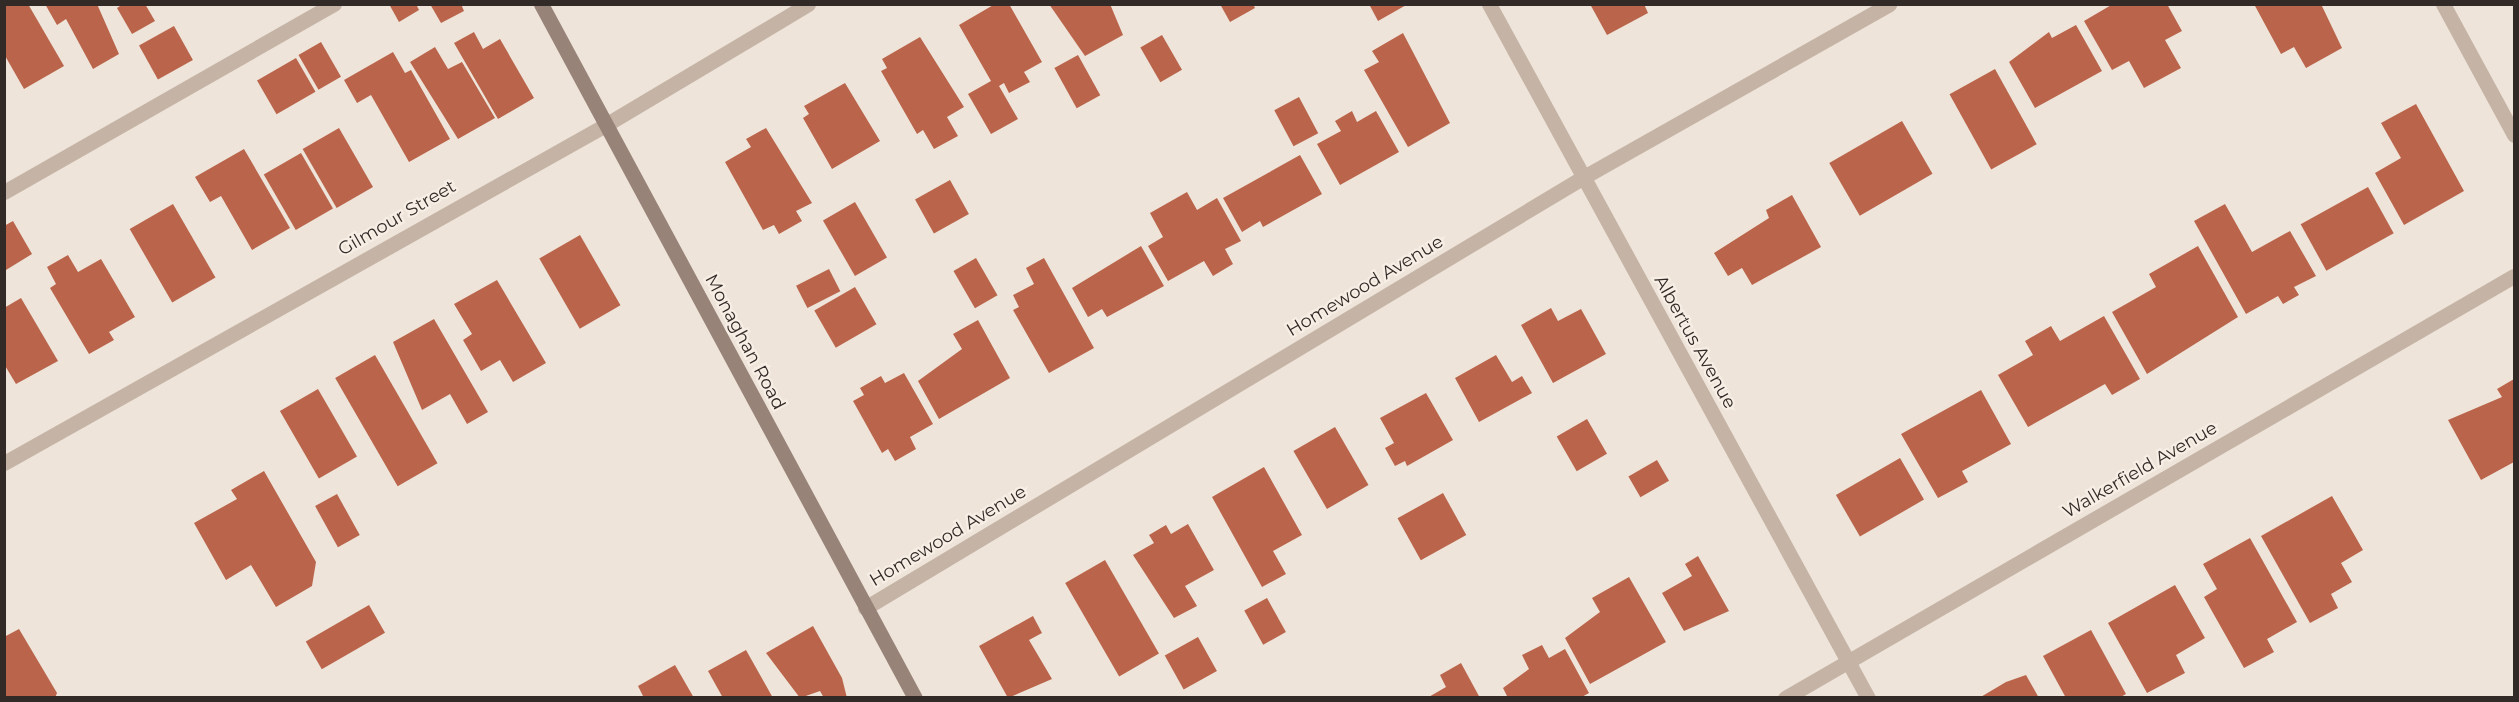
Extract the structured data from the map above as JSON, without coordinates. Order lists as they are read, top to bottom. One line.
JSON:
{"streets":{"main road":["Monaghan Road"],"street":["Gilmour Street","Homewood Avenue","Albertus Avenue","Walkerfield Avenue"]},"crossings":[["Gilmour Street","Monaghan Road"],["Homewood Avenue","Monaghan Road"],["Homewood Avenue","Albertus Avenue"],["Albertus Avenue","Walkerfield Avenue"]]}
